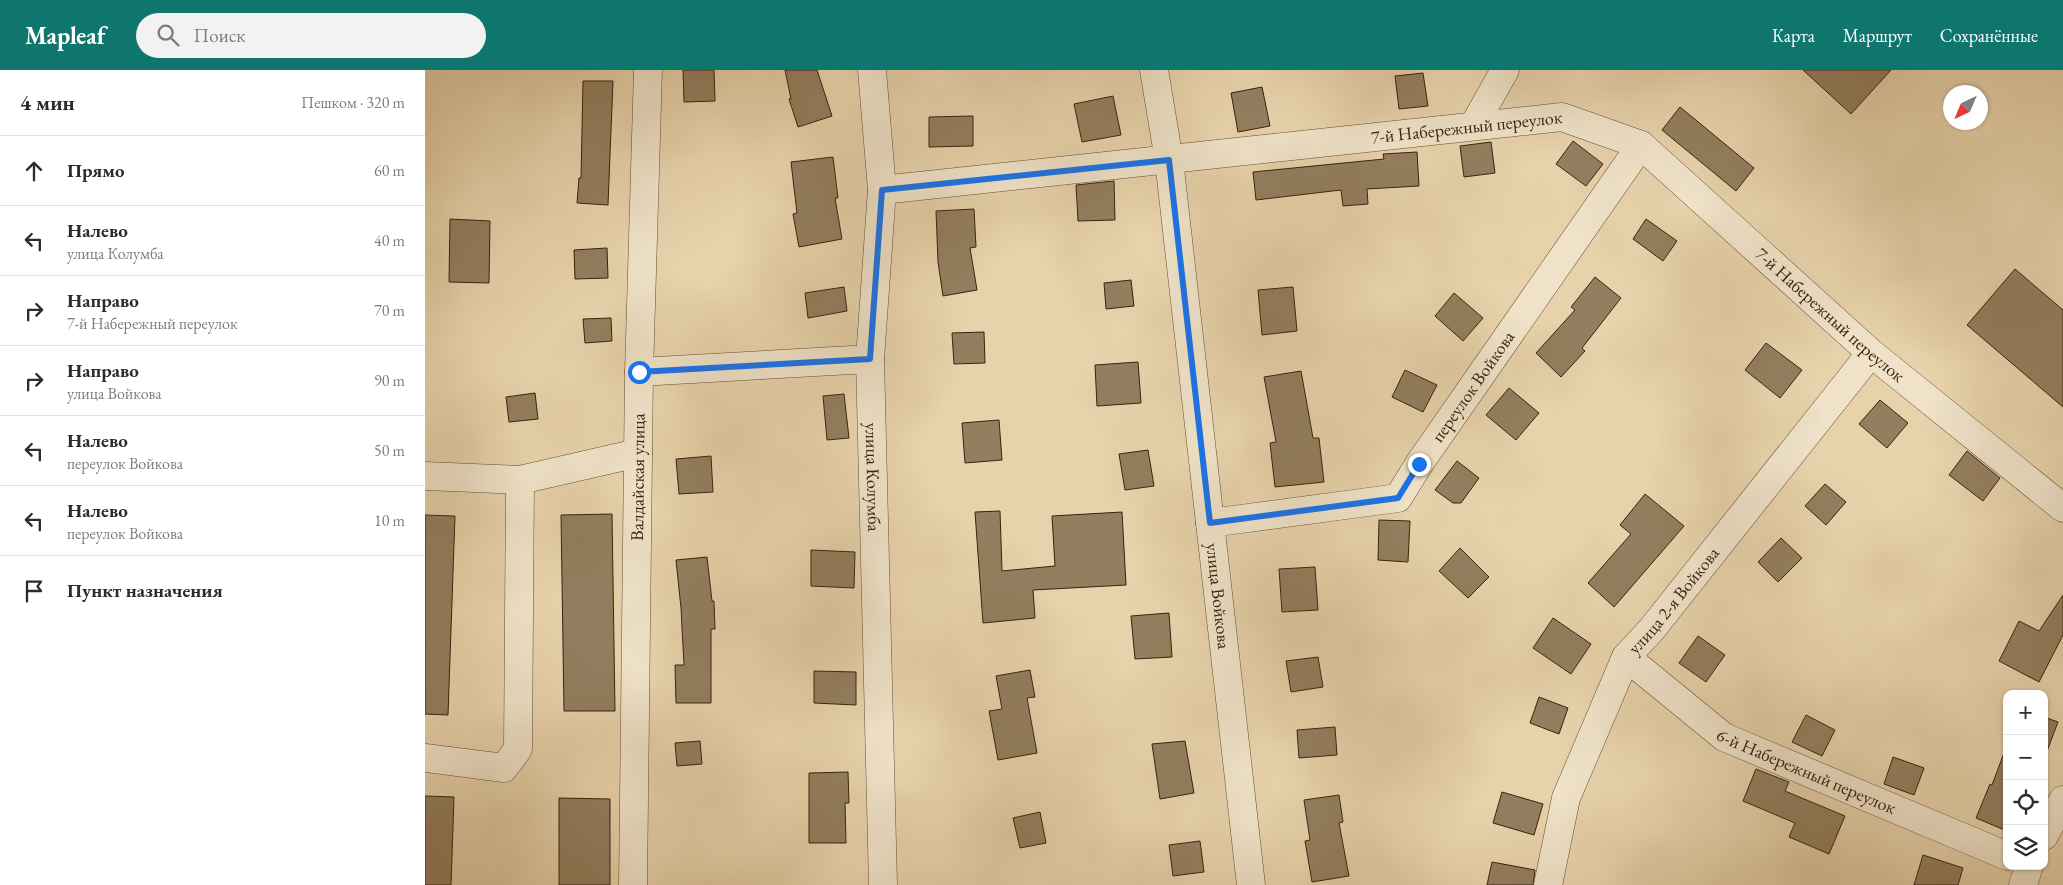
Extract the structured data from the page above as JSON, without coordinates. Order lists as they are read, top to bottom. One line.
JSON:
{"streets":{"street":["7-й Набережный переулок","переулок Войкова","Валдайская улица","улица Колумба","улица Войкова","улица 2-я Войкова","6-й Набережный переулок"]},"crossings":[["7-й Набережный переулок","переулок Войкова"],["7-й Набережный переулок","улица Колумба"],["7-й Набережный переулок","улица Войкова"],["7-й Набережный переулок","улица 2-я Войкова"],["переулок Войкова","улица Войкова"],["улица 2-я Войкова","6-й Набережный переулок"]],"north":"bottom left","page":{"header":"Mapleaf","search":"Поиск","nav":["Карта","Маршрут","Сохранённые"],"heading":["4 мин","Пешком · 320 m"],"list":[["Прямо","60 m"],["Налево","улица Колумба","40 m"],["Направо","7-й Набережный переулок","70 m"],["Направо","улица Войкова","90 m"],["Налево","переулок Войкова","50 m"],["Налево","переулок Войкова","10 m"],"Пункт назначения"],"map_buttons":["+","−"]}}
